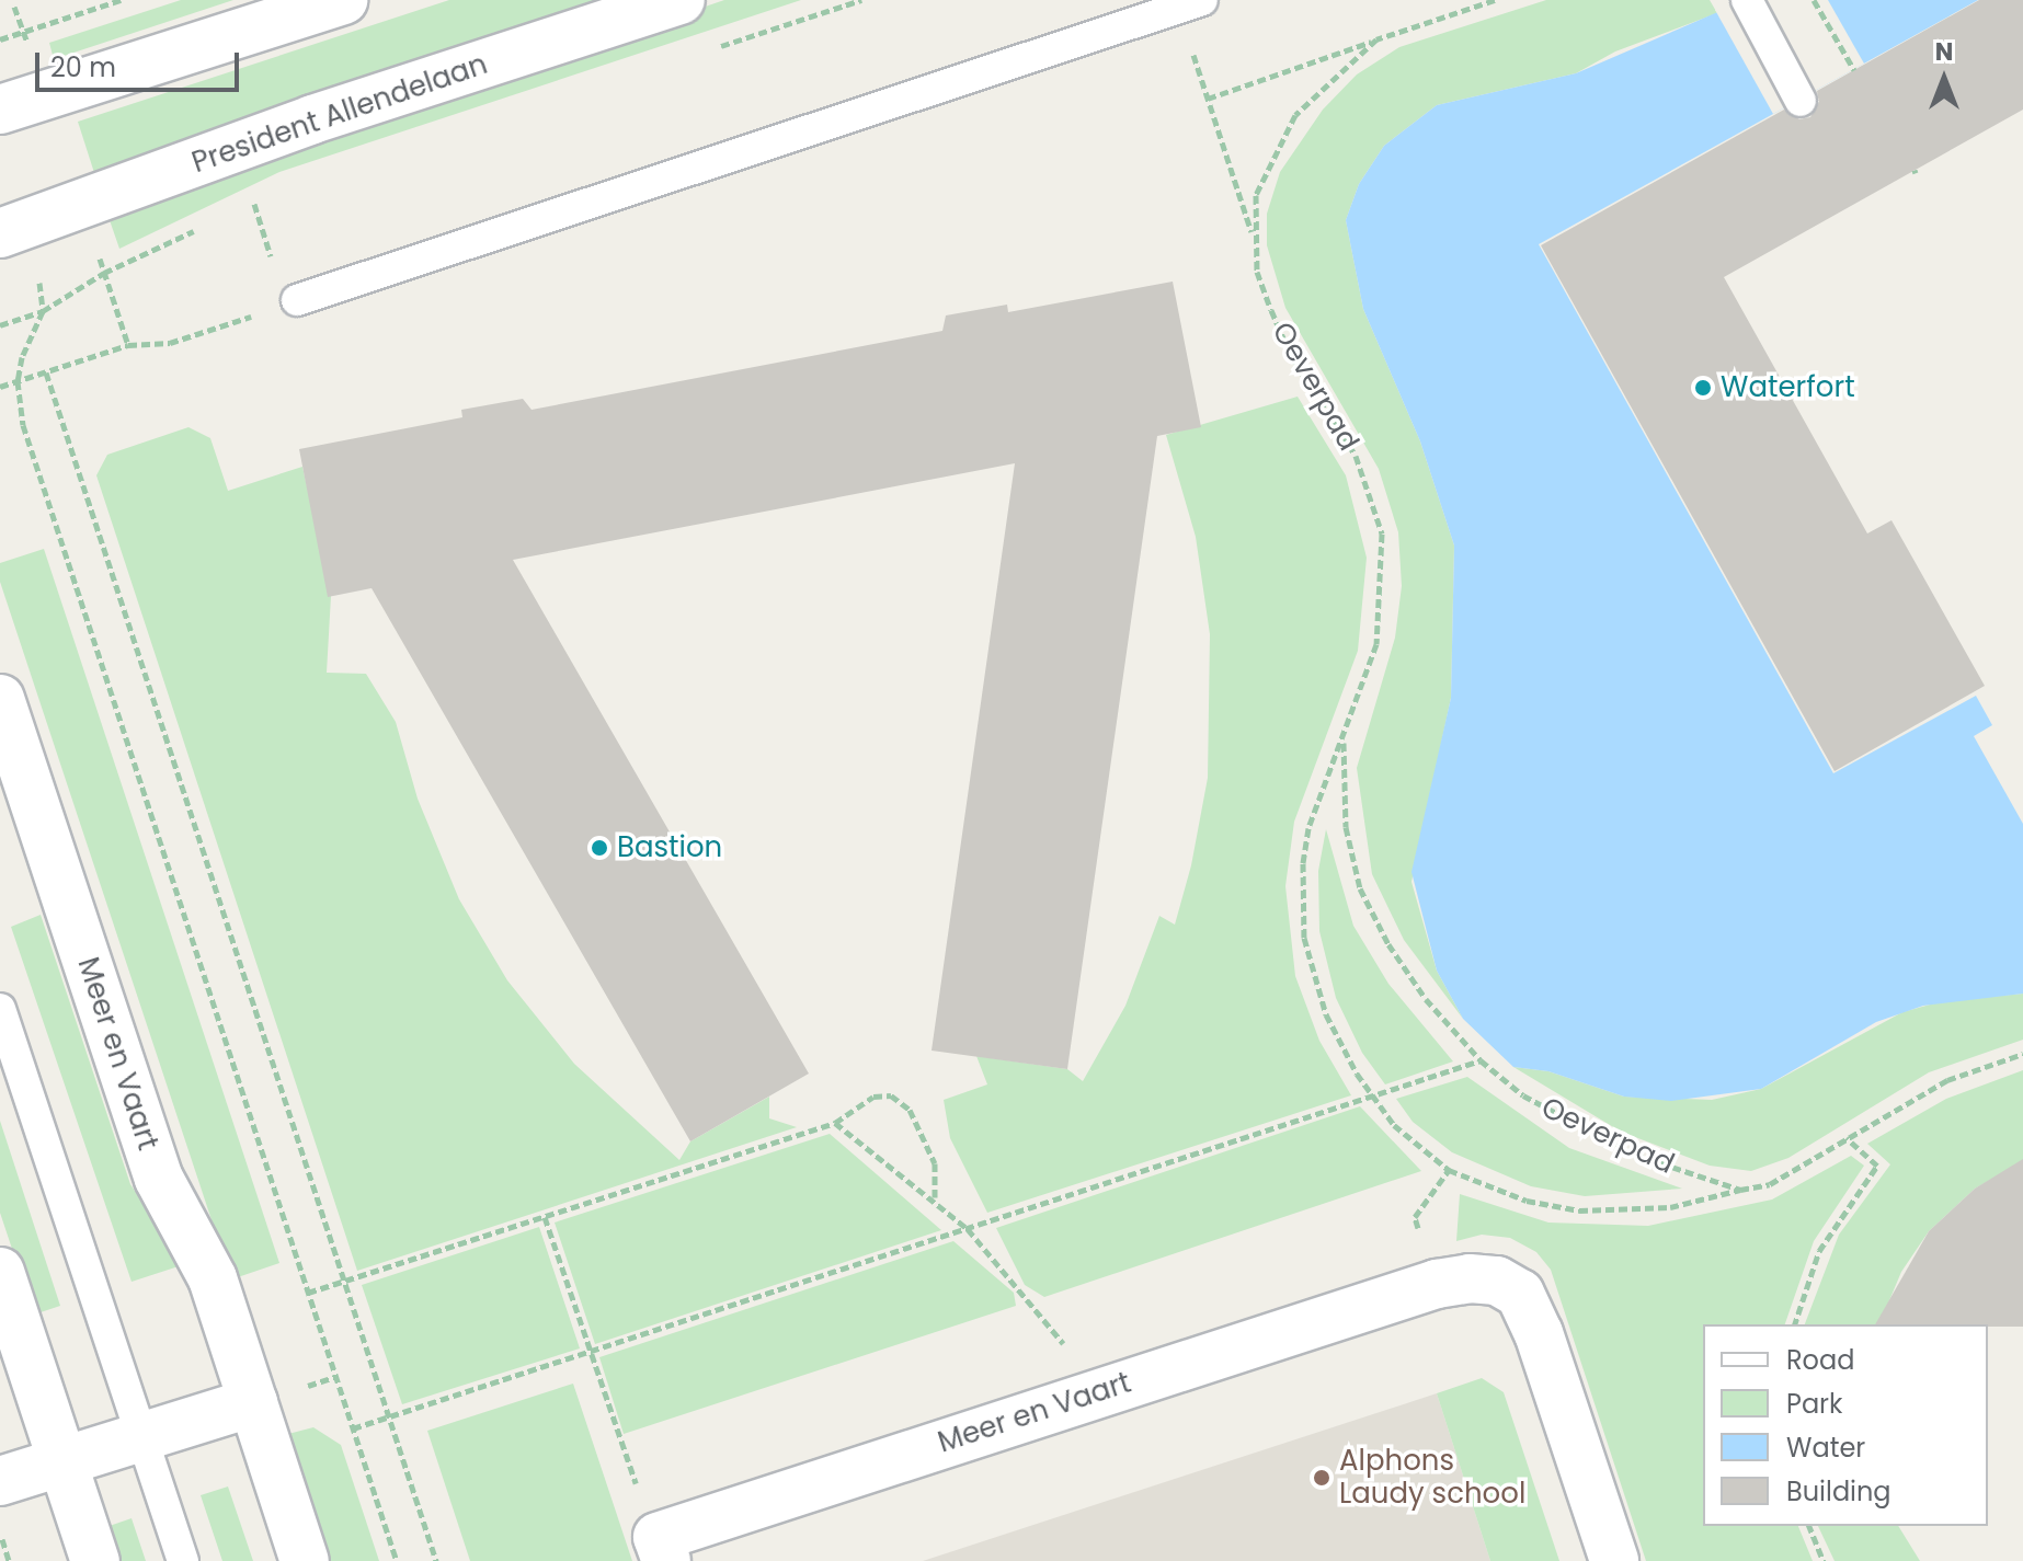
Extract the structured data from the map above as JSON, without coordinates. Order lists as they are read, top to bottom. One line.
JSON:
{"streets":{"main road":["President Allendelaan","Meer en Vaart"],"path":["Oeverpad"]},"places":["Waterfort","Bastion","Alphons Laudy school"],"legend":["Road","Park","Water","Building"],"scale_bar":"20 m","north":"top"}
